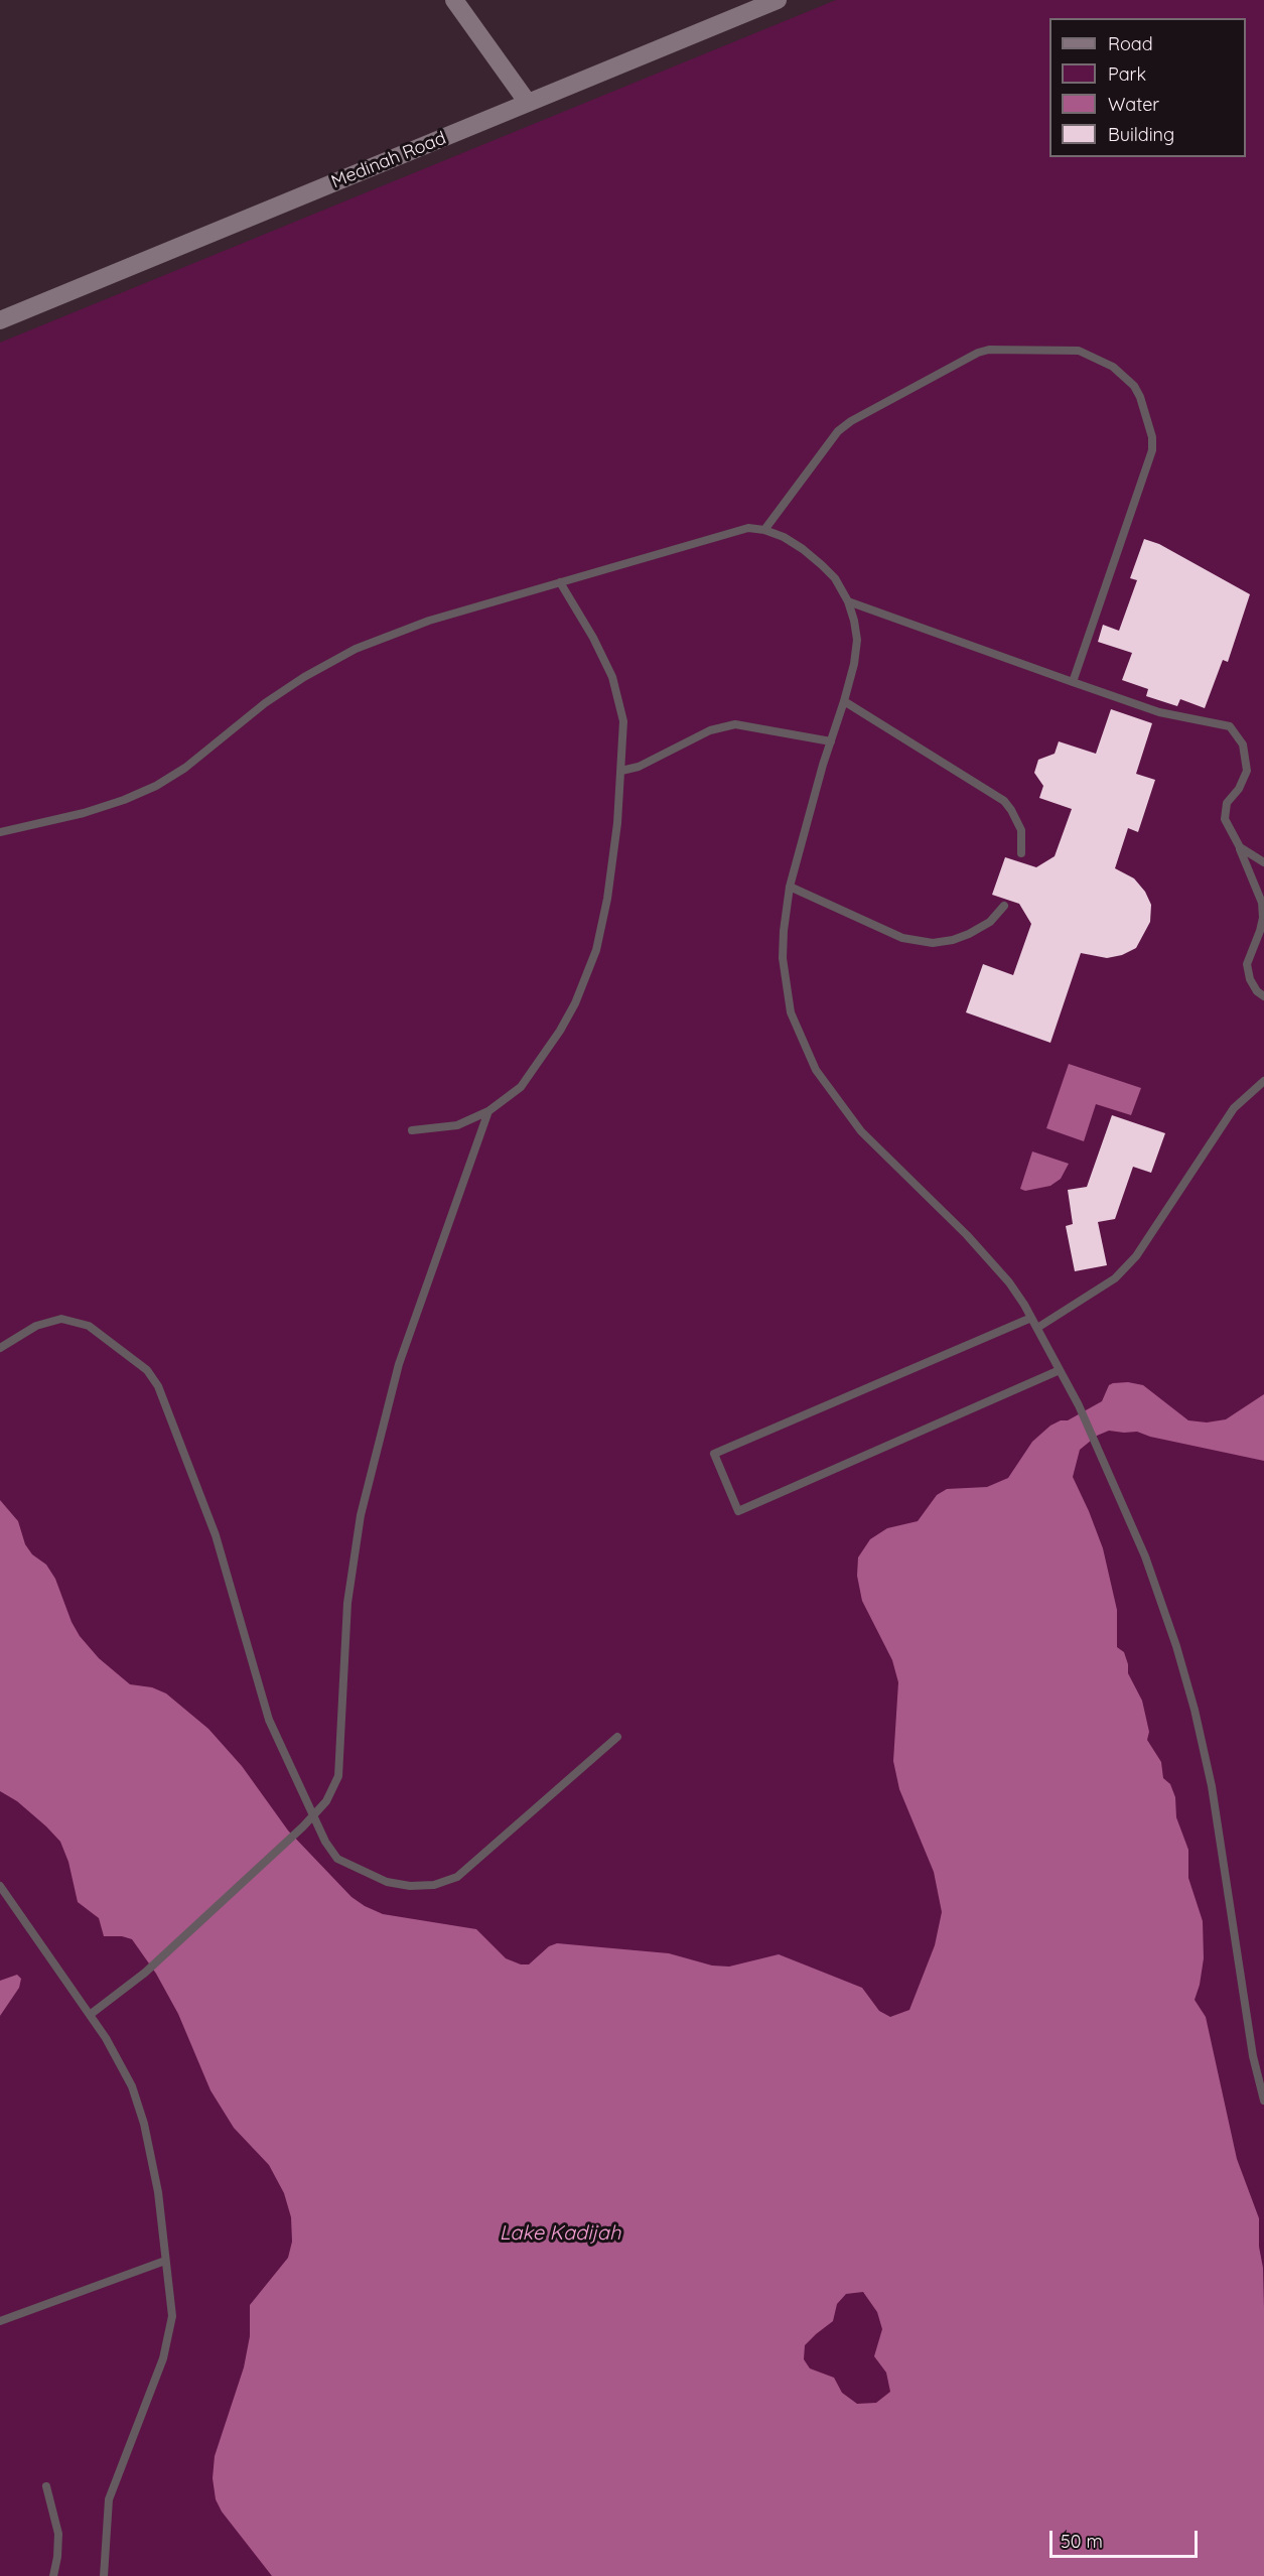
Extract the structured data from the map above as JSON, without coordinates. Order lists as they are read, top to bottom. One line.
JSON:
{"streets":{"main road":["Medinah Road"]},"water":["Lake Kadijah"],"legend":["Road","Park","Water","Building"],"scale_bar":"50 m"}
